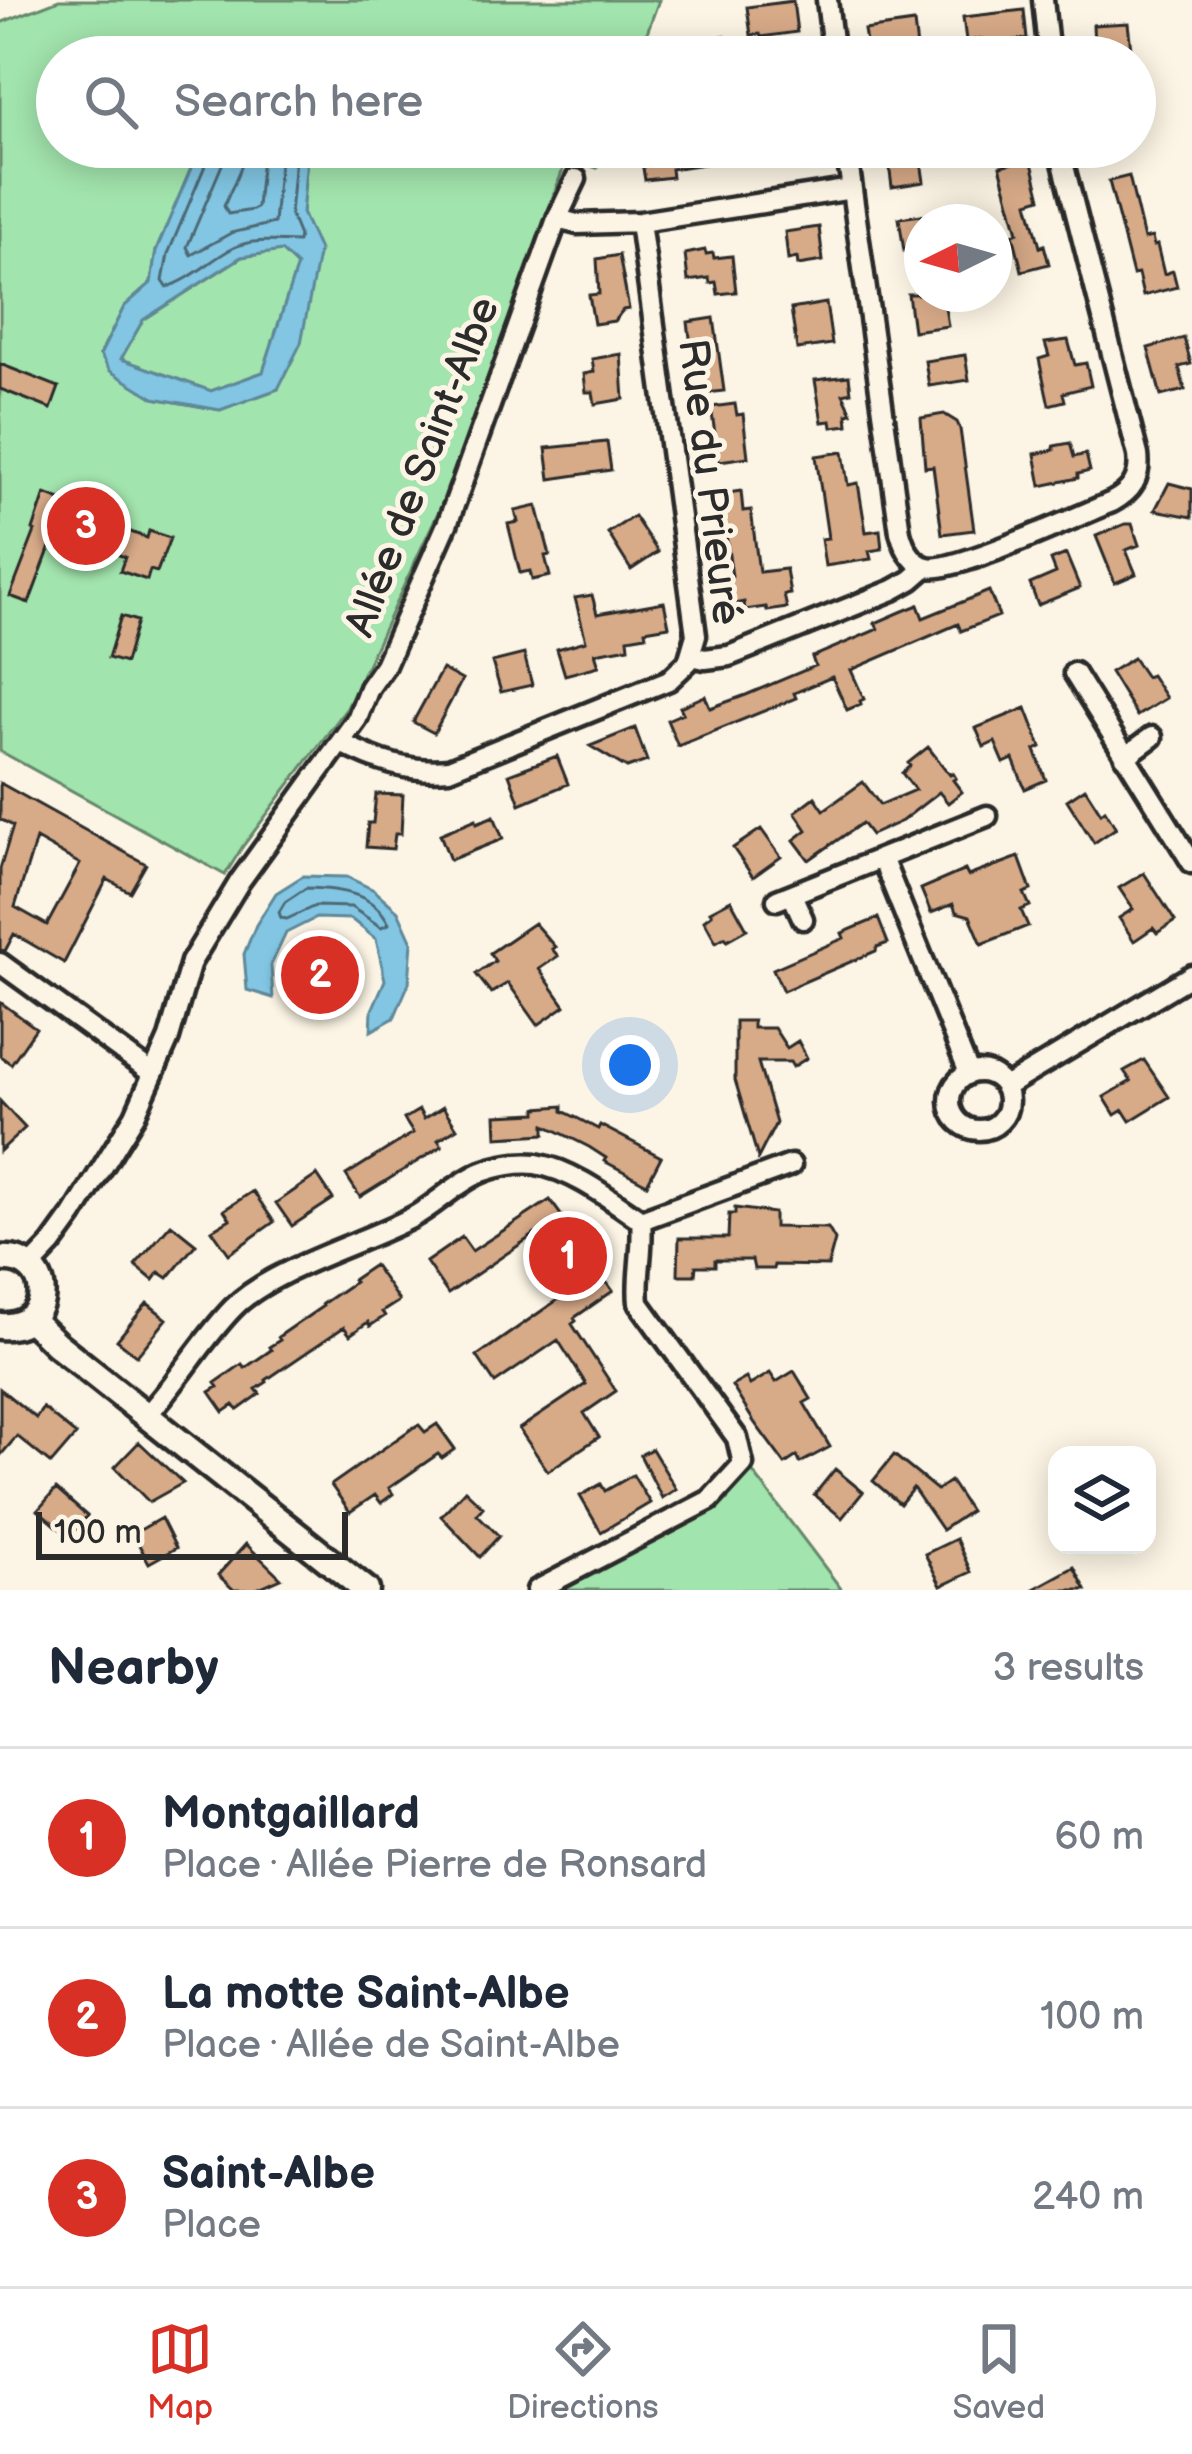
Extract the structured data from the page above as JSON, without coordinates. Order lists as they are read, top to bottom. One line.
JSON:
{"streets":{"street":["Allée de Saint-Albe","Rue du Prieuré"]},"crossings":[["Allée de Saint-Albe","Rue du Prieuré"]],"scale_bar":"100 m","north":"left","page":{"search":"Search here","pins":["3","2","1"],"scale":"100 m","heading":["Nearby","3 results"],"list":[{"mark":"1","name":"Montgaillard","note":"Place · Allée Pierre de Ronsard","value":"60 m"},{"mark":"2","name":"La motte Saint-Albe","note":"Place · Allée de Saint-Albe","value":"100 m"},{"mark":"3","name":"Saint-Albe","note":"Place","value":"240 m"}],"nav":["Map","Directions","Saved"]}}
